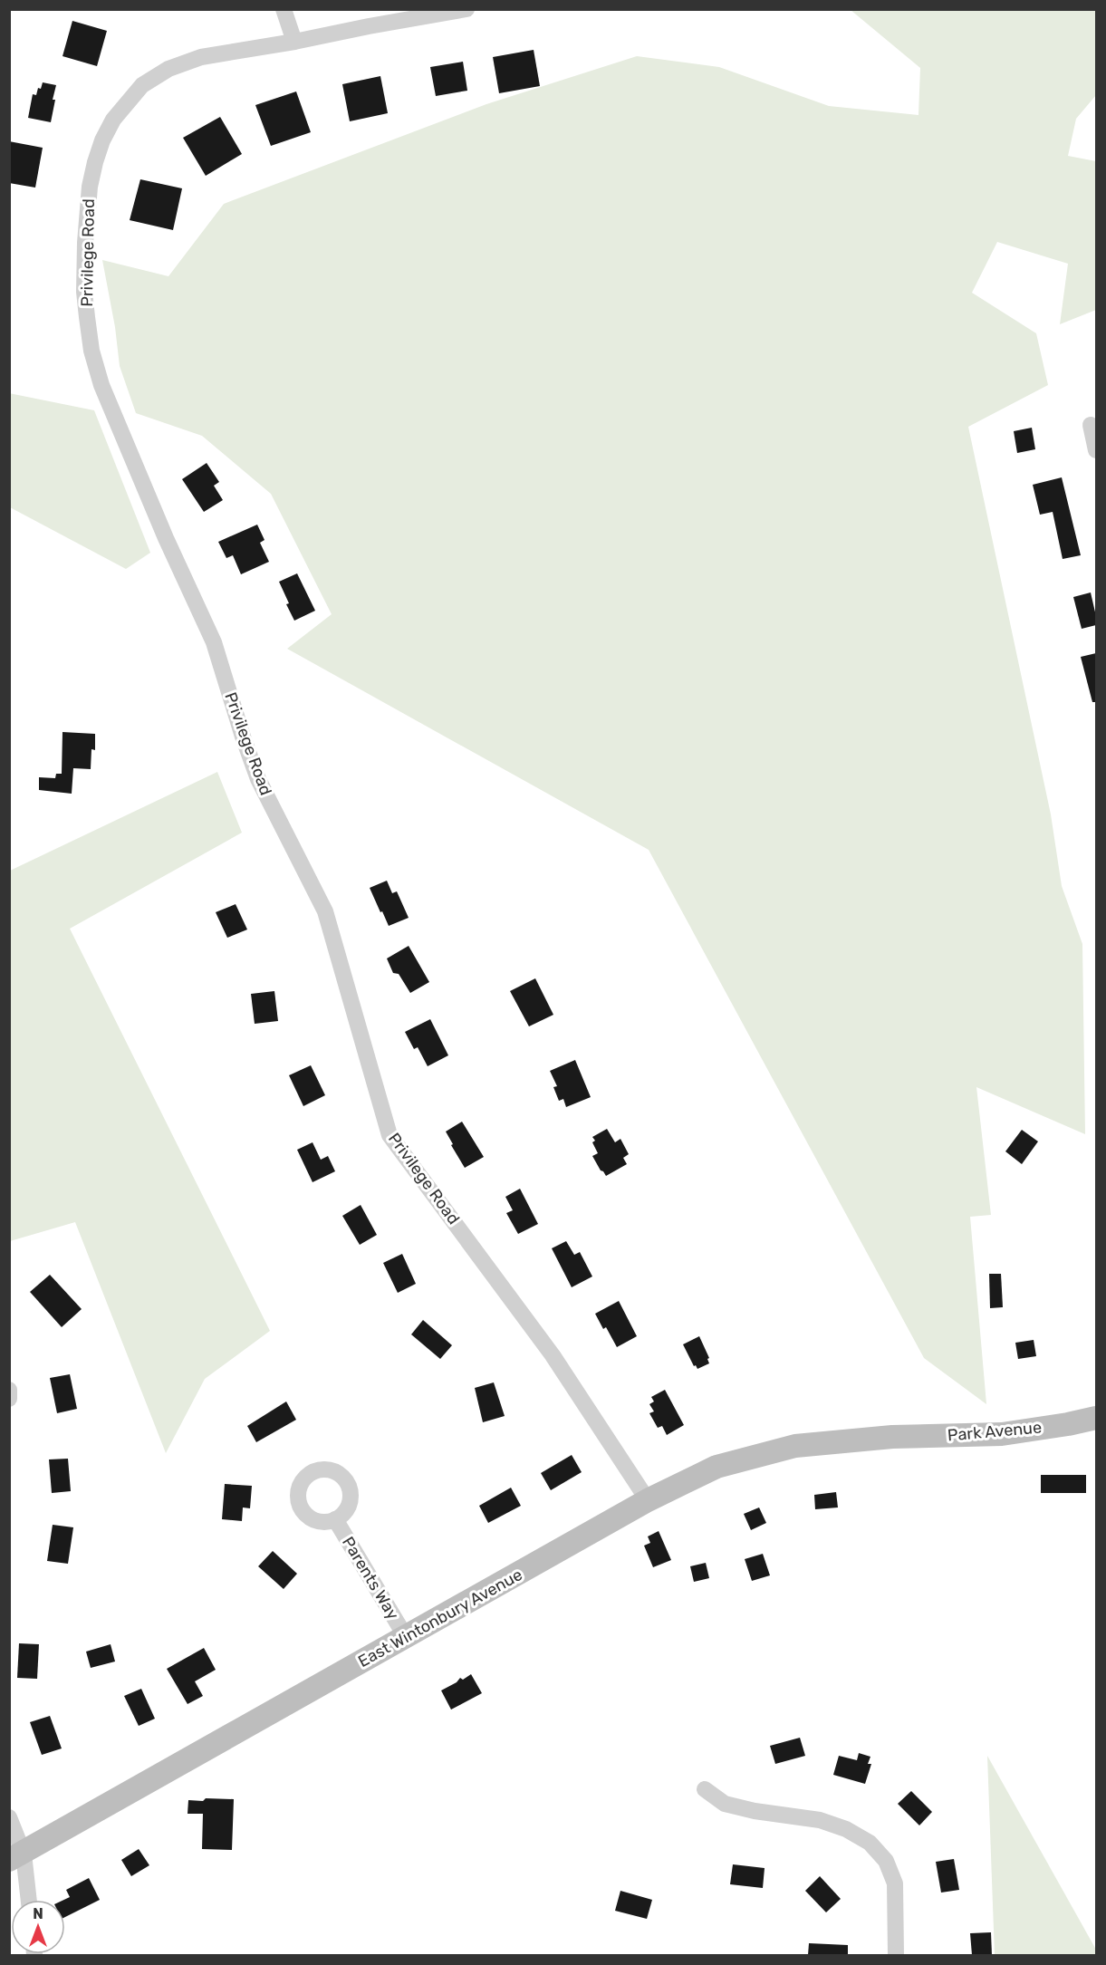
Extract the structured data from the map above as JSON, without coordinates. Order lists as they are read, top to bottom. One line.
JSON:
{"streets":{"main road":["Park Avenue","East Wintonbury Avenue"],"street":["Privilege Road","Parents Way"]},"crossings":[["Privilege Road","East Wintonbury Avenue"],["Park Avenue","East Wintonbury Avenue"],["Parents Way","East Wintonbury Avenue"]],"north":"top"}
